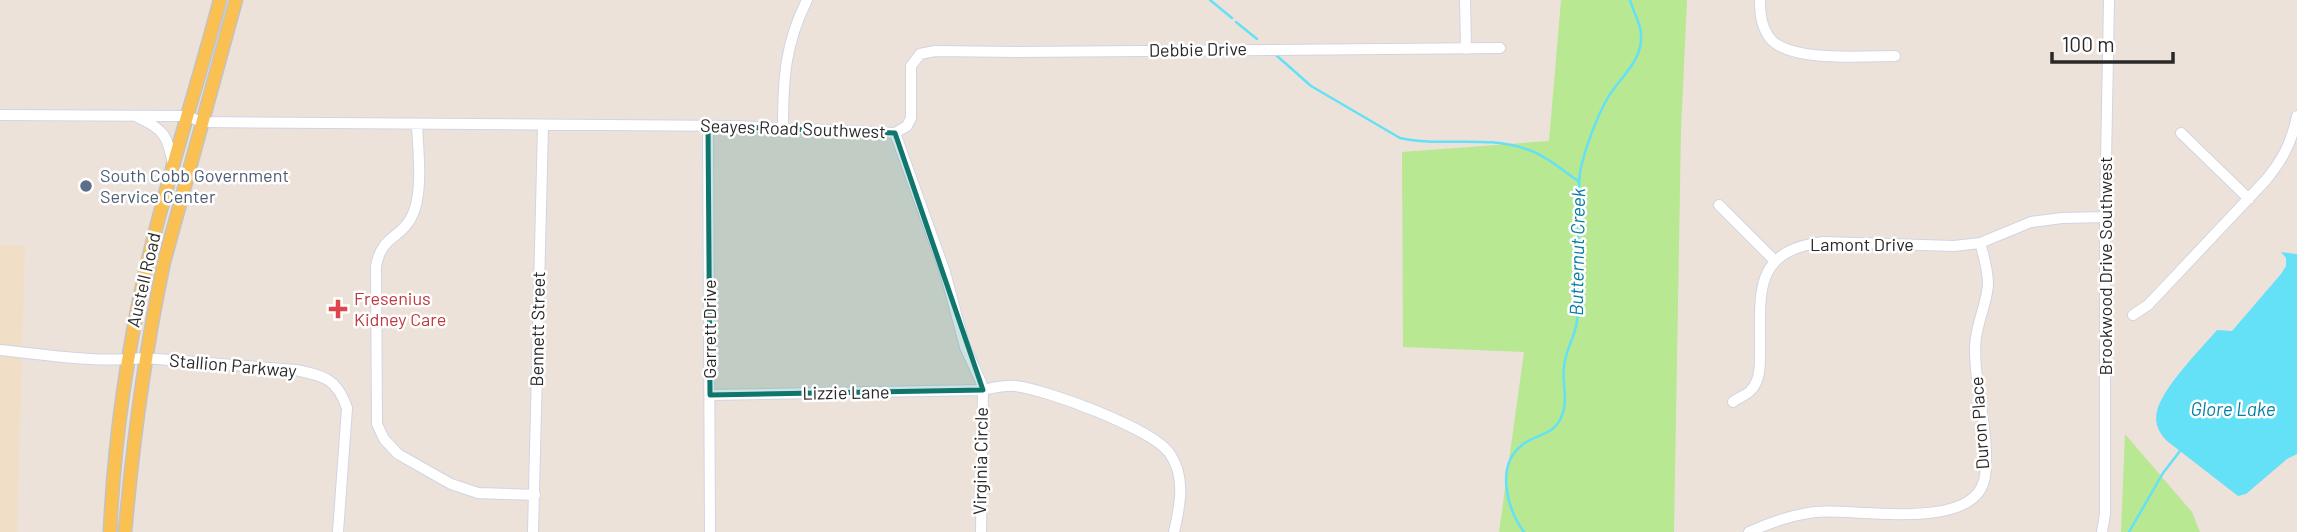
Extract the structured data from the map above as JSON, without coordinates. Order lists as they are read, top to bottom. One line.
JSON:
{"streets":{"main road":["Austell Road"],"street":["Debbie Drive","Seayes Road Southwest","Lamont Drive","Brookwood Drive Southwest","Bennett Street","Garrett Drive","Stallion Parkway","Lizzie Lane","Duron Place","Virginia Circle"]},"crossings":[["Debbie Drive","Seayes Road Southwest"],["Seayes Road Southwest","Austell Road"],["Seayes Road Southwest","Bennett Street"],["Seayes Road Southwest","Garrett Drive"],["Seayes Road Southwest","Lizzie Lane"],["Seayes Road Southwest","Virginia Circle"],["Lamont Drive","Brookwood Drive Southwest"],["Lamont Drive","Duron Place"],["Austell Road","Stallion Parkway"],["Garrett Drive","Lizzie Lane"],["Lizzie Lane","Virginia Circle"]],"water":["Butternut Creek","Glore Lake"],"places":{"other":["South Cobb Government Service Center"],"health":["Fresenius Kidney Care"]},"scale_bar":"100 m"}
